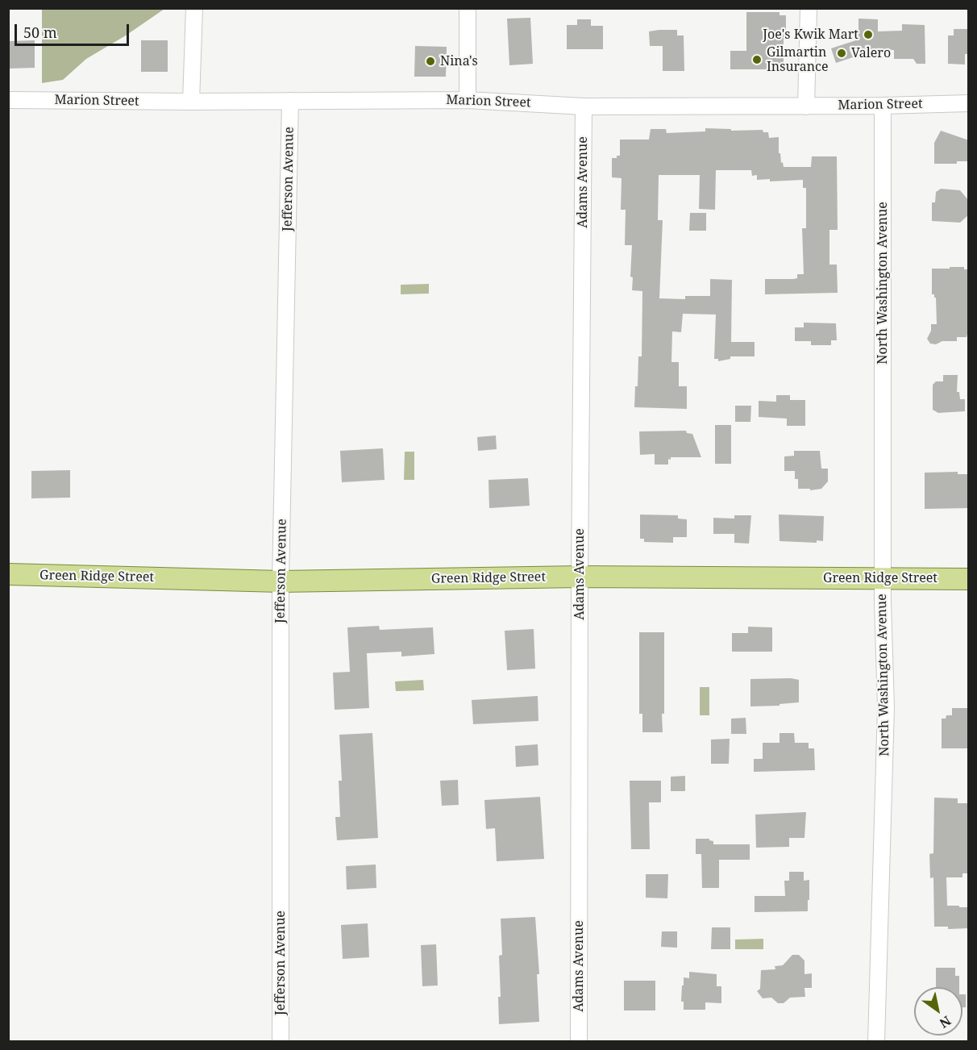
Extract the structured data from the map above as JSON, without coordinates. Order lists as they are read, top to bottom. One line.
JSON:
{"streets":{"main road":["Green Ridge Street"],"street":["Marion Street","Jefferson Avenue","Adams Avenue","North Washington Avenue"]},"crossings":[["Marion Street","Jefferson Avenue"],["Marion Street","Adams Avenue"],["Marion Street","North Washington Avenue"],["Jefferson Avenue","Green Ridge Street"],["Adams Avenue","Green Ridge Street"],["North Washington Avenue","Green Ridge Street"]],"places":["Joe's Kwik Mart","Valero","Gilmartin Insurance","Nina's"],"scale_bar":"50 m","north":"bottom right"}
